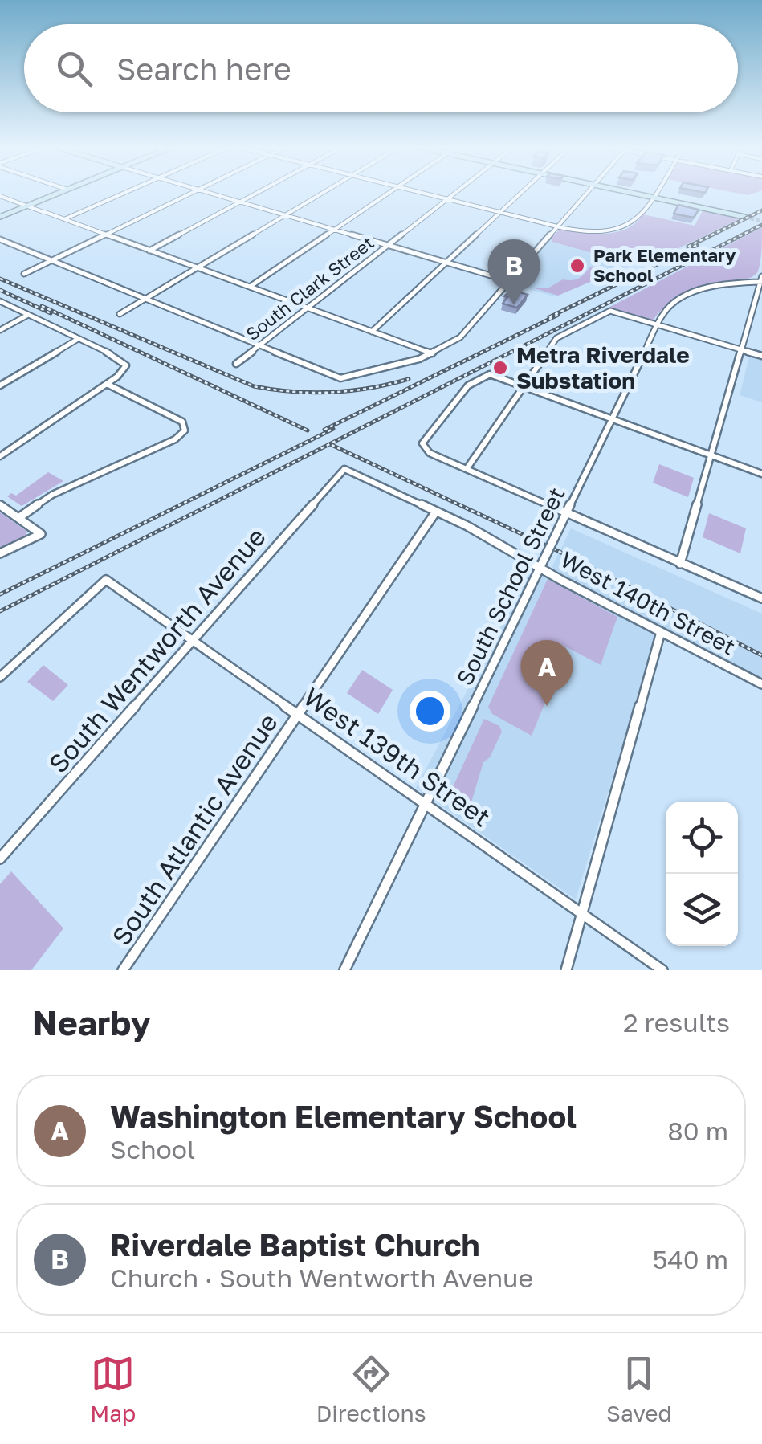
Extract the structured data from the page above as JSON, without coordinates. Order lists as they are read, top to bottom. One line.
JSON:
{"streets":{"street":["South Clark Street","South School Street","West 140th Street","South Wentworth Avenue","West 139th Street","South Atlantic Avenue"]},"crossings":[["South School Street","West 140th Street"],["South School Street","West 139th Street"],["West 140th Street","South Wentworth Avenue"],["West 140th Street","South Atlantic Avenue"],["South Wentworth Avenue","West 139th Street"],["West 139th Street","South Atlantic Avenue"]],"places":["Park Elementary School","Metra Riverdale Substation"],"page":{"search":"Search here","pins":["B","A"],"heading":["Nearby","2 results"],"list":[{"mark":"A","name":"Washington Elementary School","note":"School","value":"80 m"},{"mark":"B","name":"Riverdale Baptist Church","note":"Church · South Wentworth Avenue","value":"540 m"}],"nav":["Map","Directions","Saved"]}}
